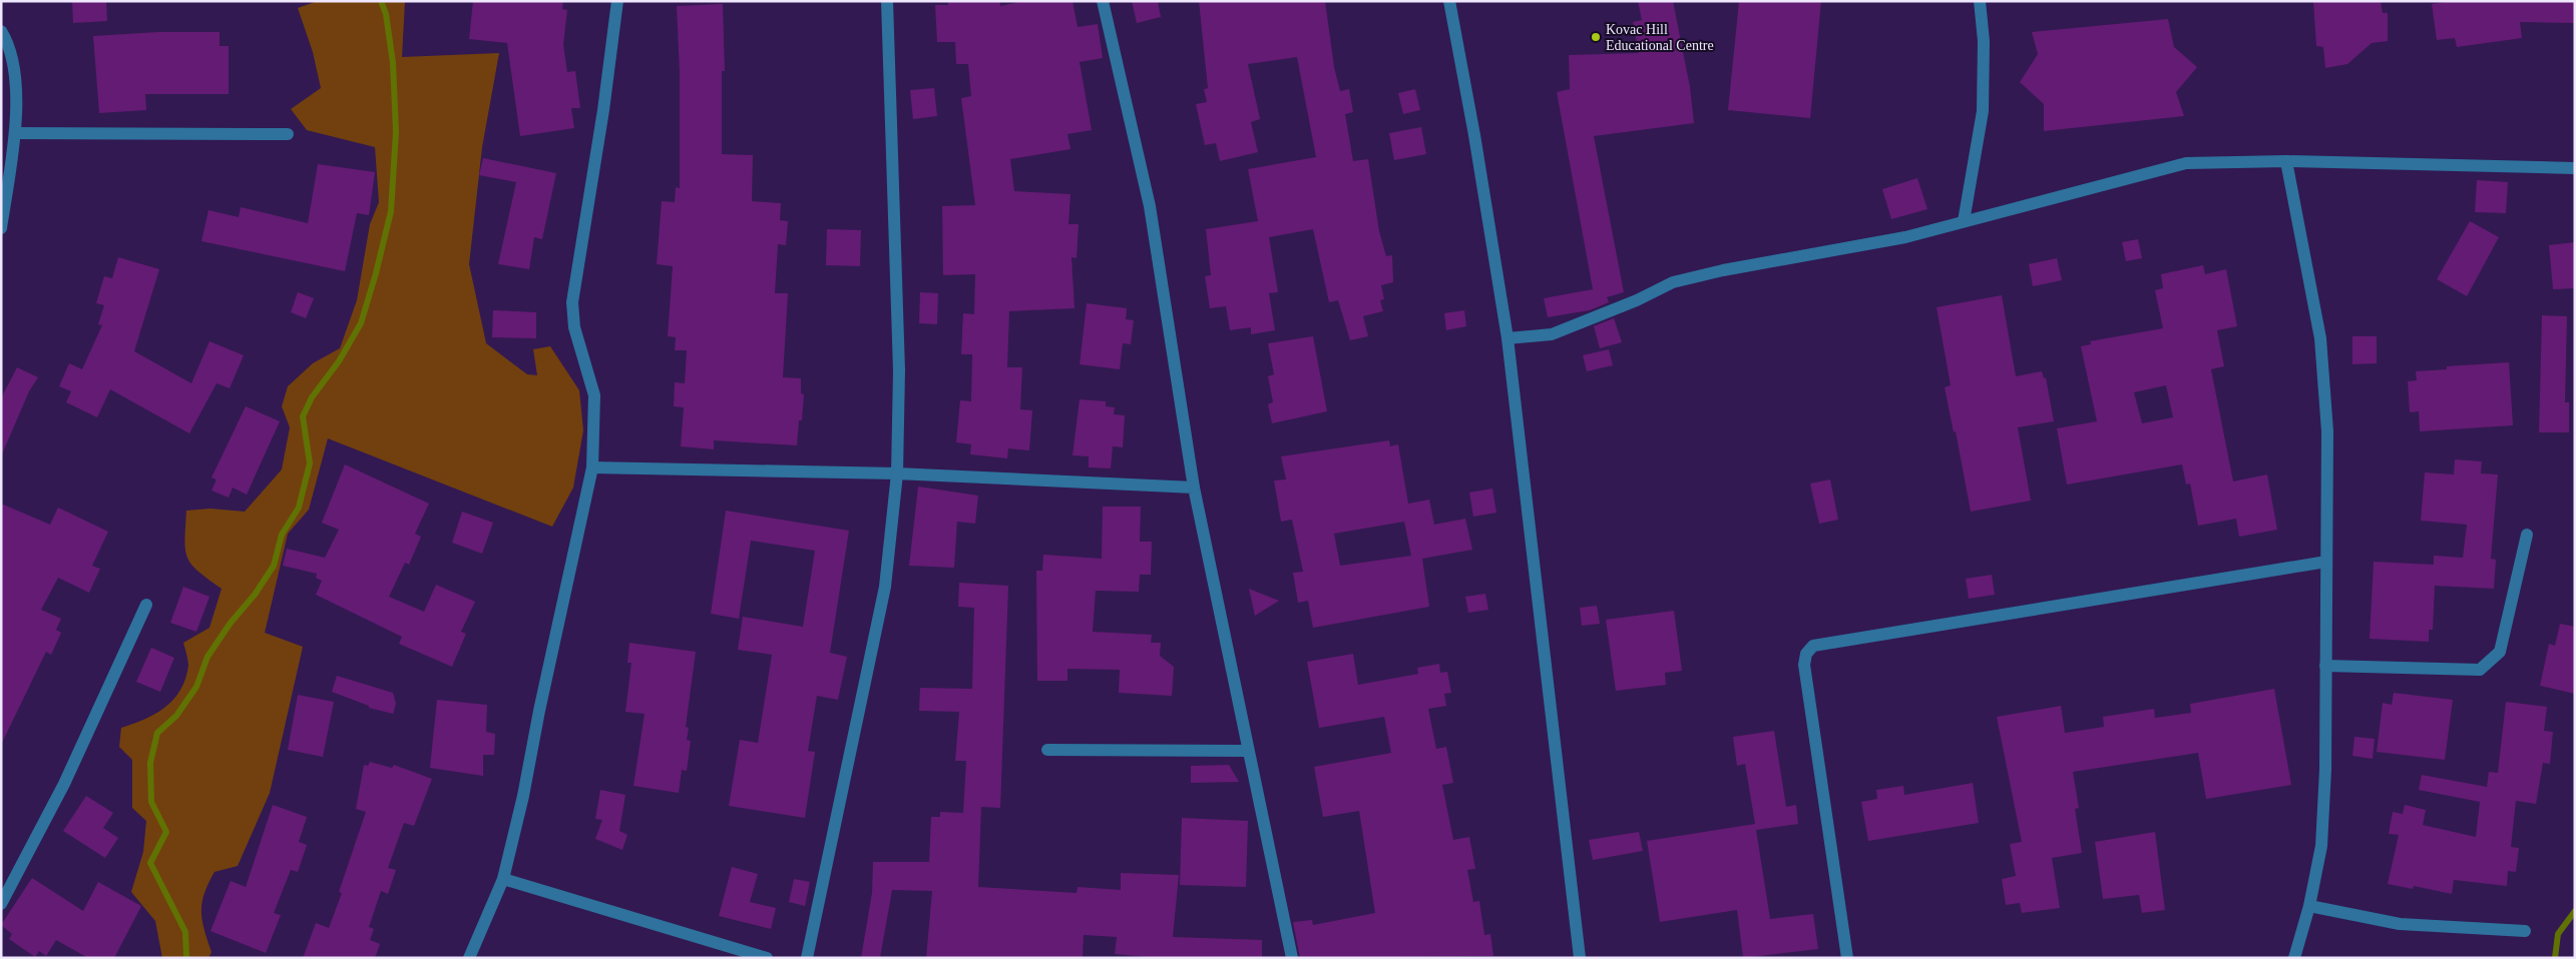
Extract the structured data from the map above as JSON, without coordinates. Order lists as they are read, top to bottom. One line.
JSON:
{"places":["Kovac Hill Educational Centre"]}
